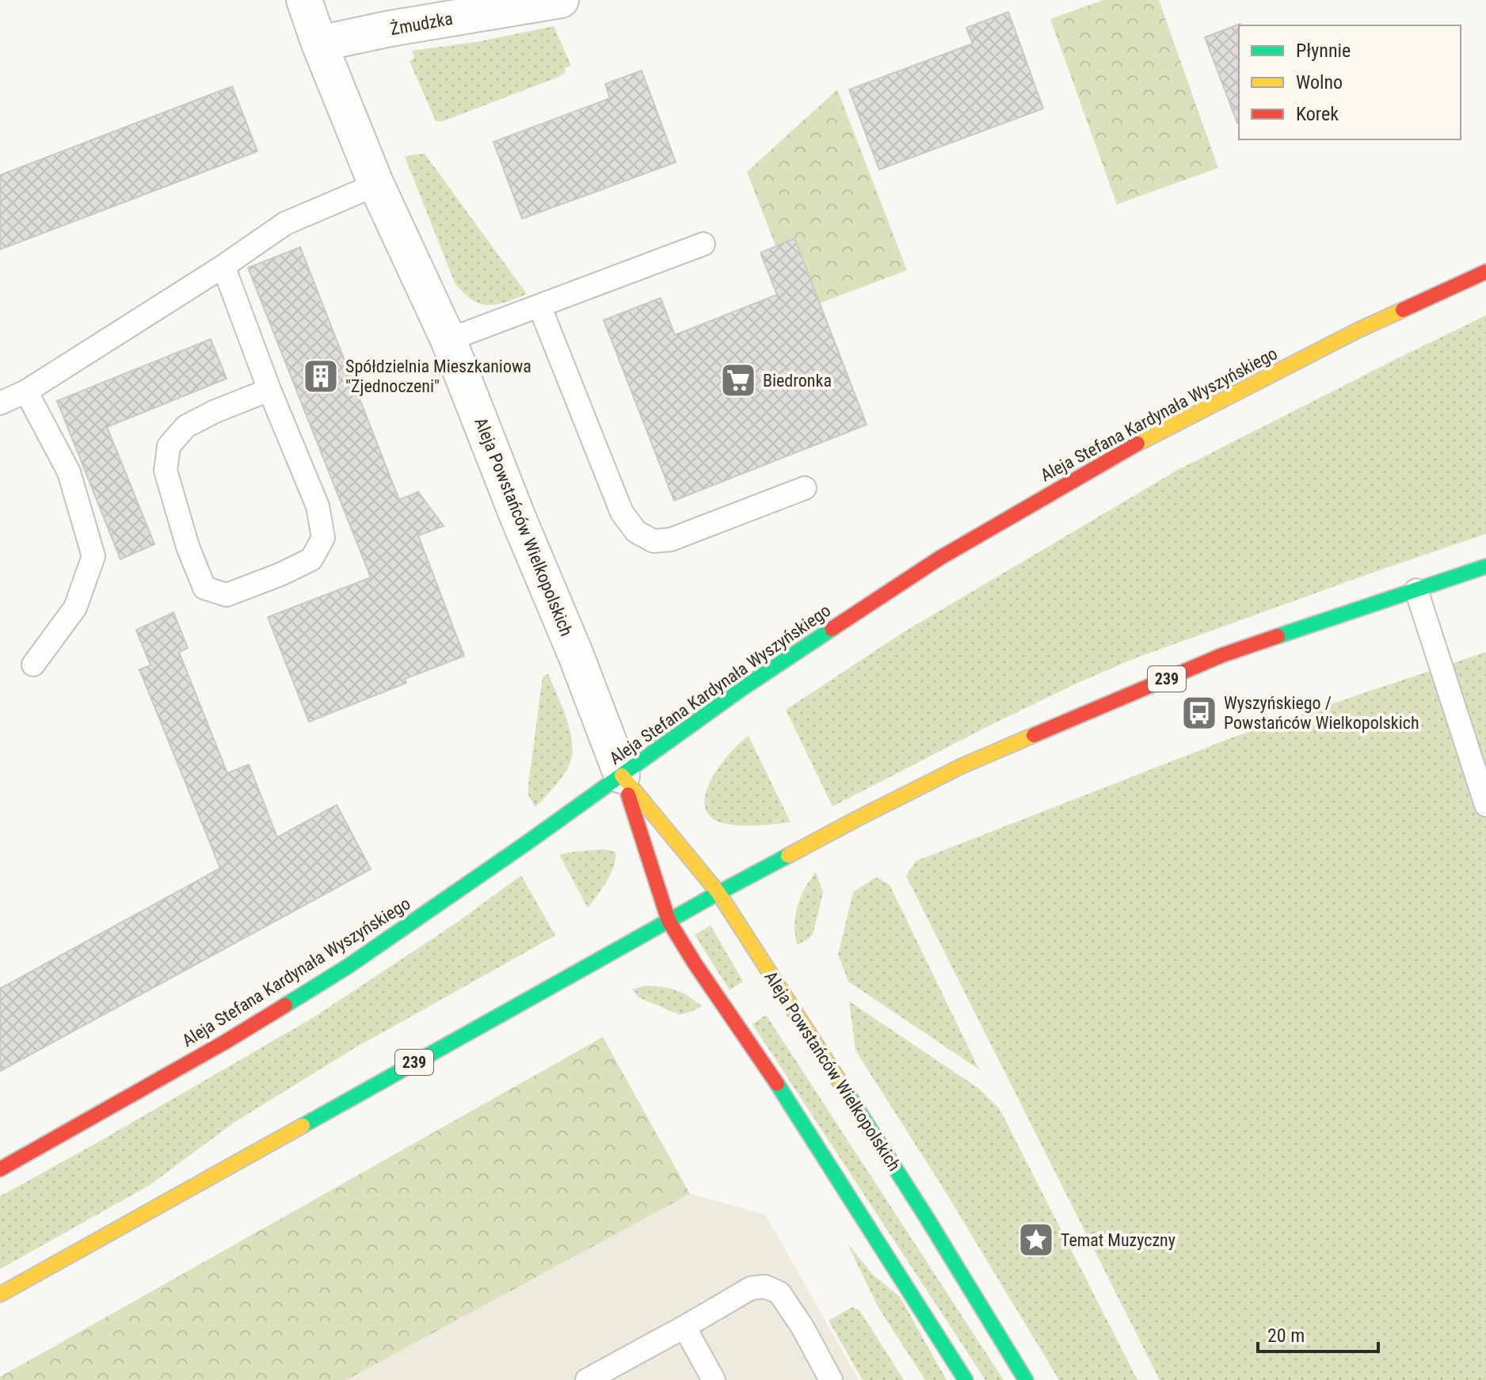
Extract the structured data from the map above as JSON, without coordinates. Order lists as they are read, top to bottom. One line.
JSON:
{"streets":{"main road":["Aleja Stefana Kardynała Wyszyńskiego","Aleja Powstańców Wielkopolskich","239"],"street":["Żmudzka"]},"crossings":[["Żmudzka","Aleja Powstańców Wielkopolskich"],["Aleja Stefana Kardynała Wyszyńskiego","Aleja Powstańców Wielkopolskich"],["Aleja Powstańców Wielkopolskich","239"]],"places":{"building":["Spółdzielnia Mieszkaniowa \"Zjednoczeni\""],"supermarket":["Biedronka"],"bus stop":["Wyszyńskiego / Powstańców Wielkopolskich"],"place":["Temat Muzyczny"]},"legend":["Płynnie","Wolno","Korek"],"scale_bar":"20 m"}
